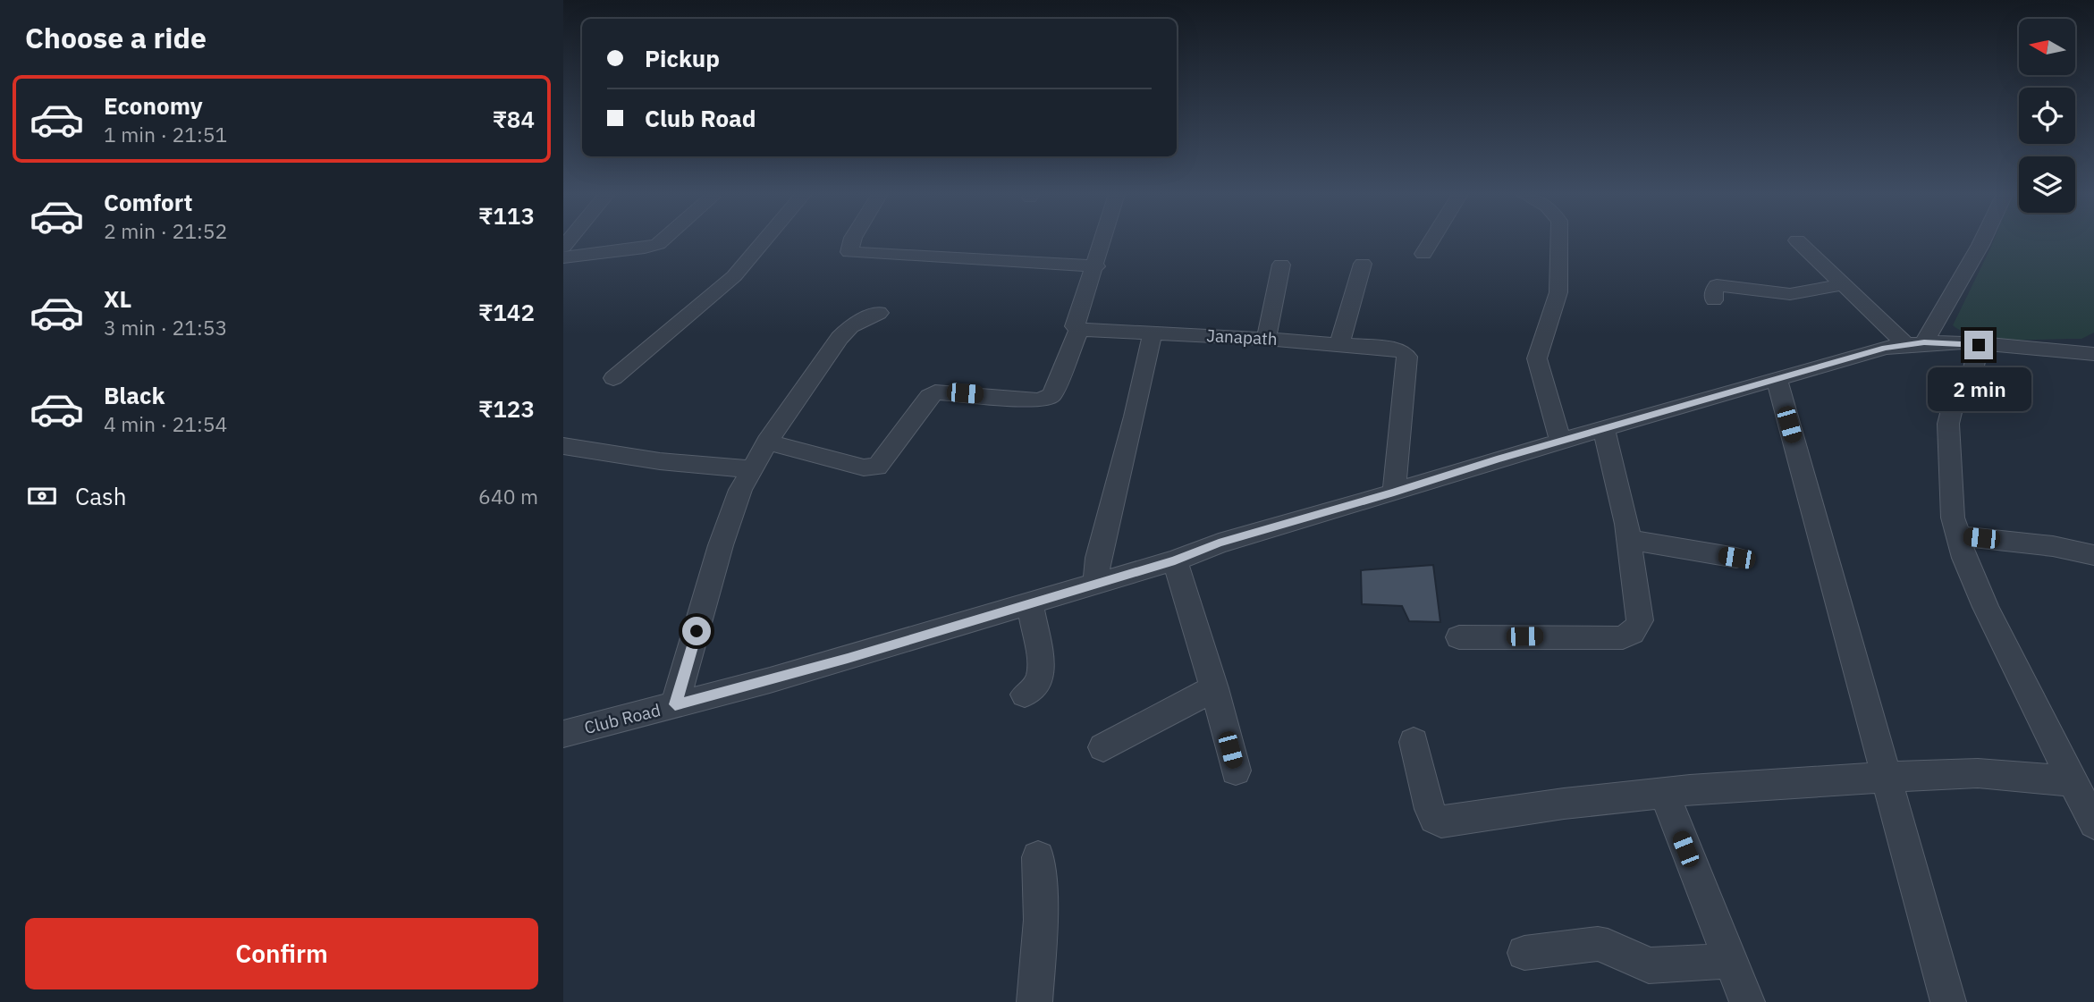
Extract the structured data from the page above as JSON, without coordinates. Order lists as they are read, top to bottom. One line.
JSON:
{"streets":{"street":["Janapath","Club Road"]},"crossings":[["Janapath","Club Road"]],"north":"left","page":{"heading":"Choose a ride","banner":["Pickup","Club Road"],"list":[{"name":"Economy","note":"1 min · 21:51","value":"₹84"},{"name":"Comfort","note":"2 min · 21:52","value":"₹113"},{"name":"XL","note":"3 min · 21:53","value":"₹142"},{"name":"Black","note":"4 min · 21:54","value":"₹123"}],"bubble":"2 min","pay":["Cash","640 m"],"buttons":"Confirm"}}
